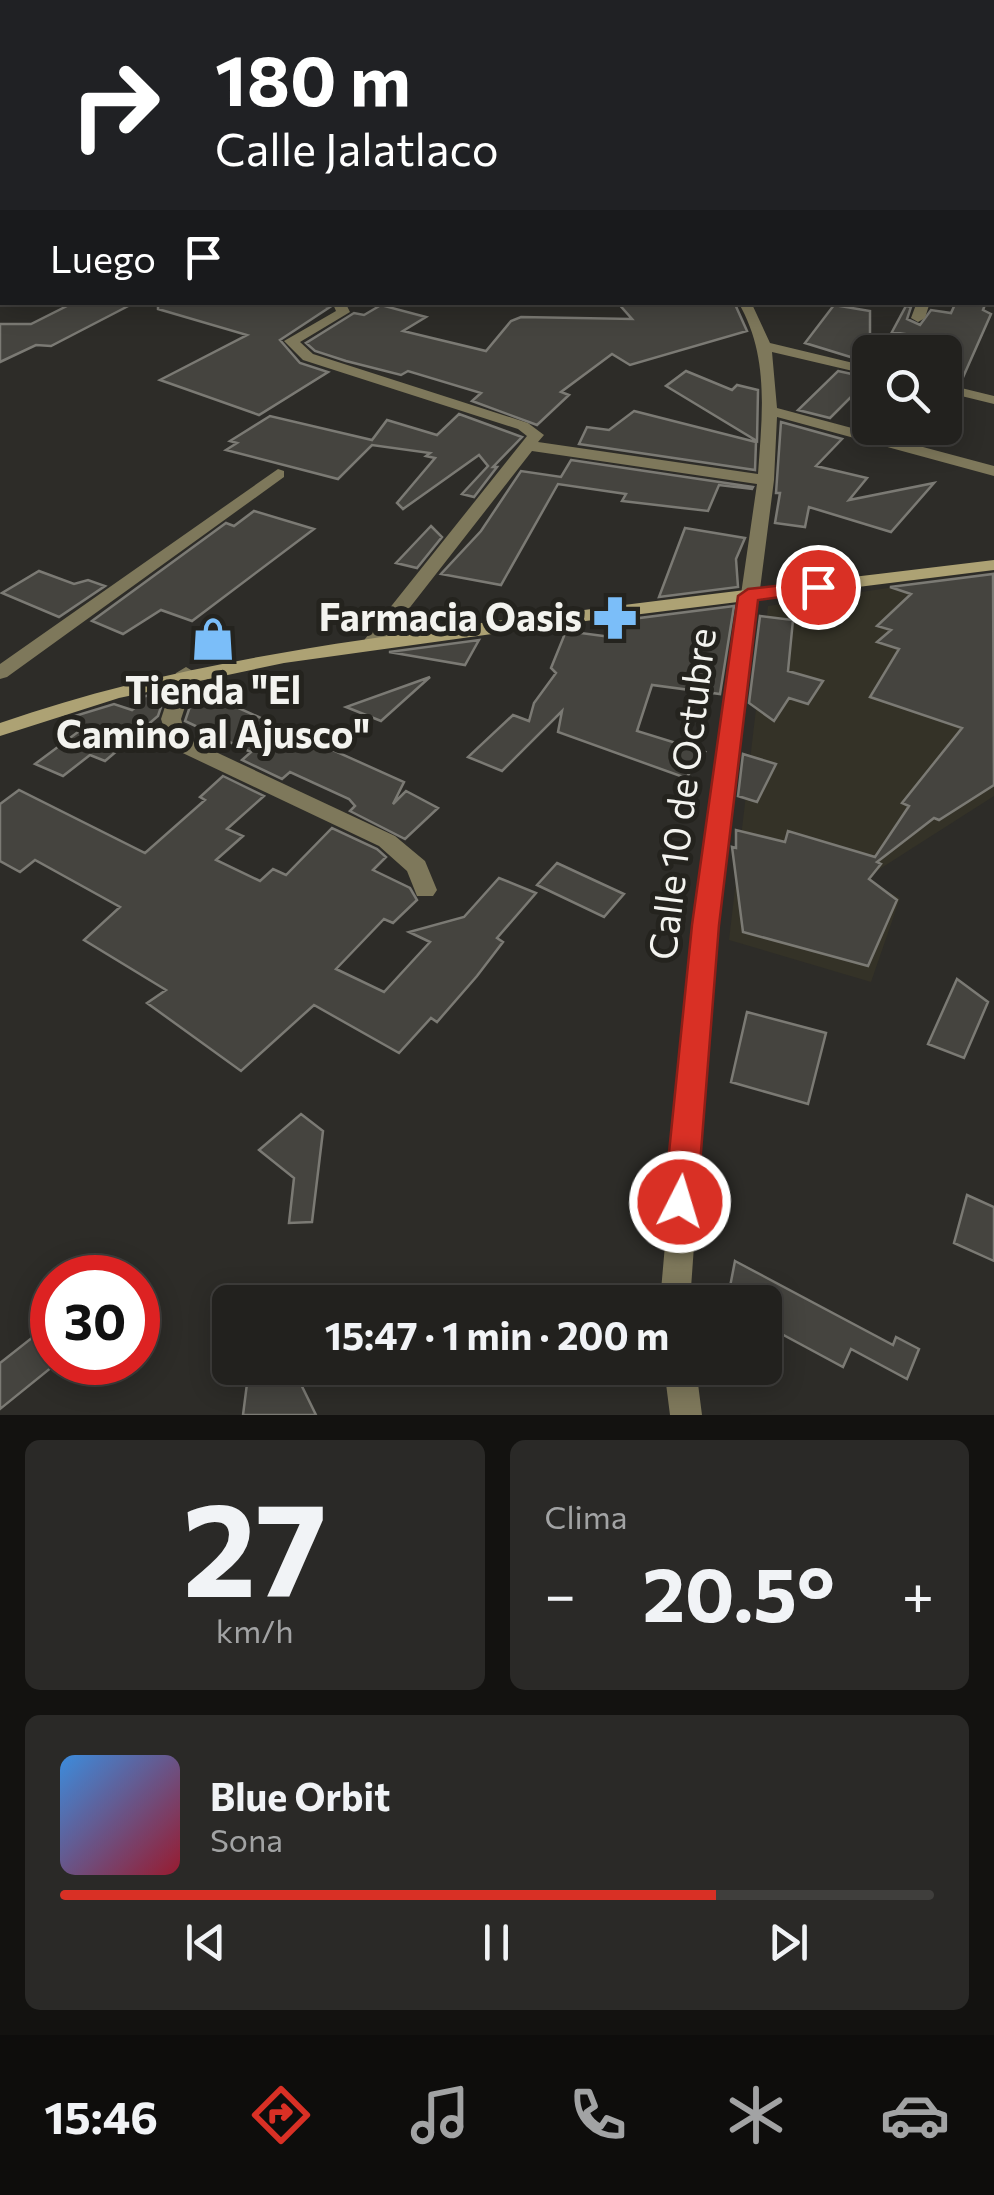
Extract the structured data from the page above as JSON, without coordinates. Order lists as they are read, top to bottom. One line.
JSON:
{"streets":{"street":["Calle 10 de Octubre"]},"places":{"pharmacy":["Farmacia Oasis"],"shop":["Tienda \"El Camino al Ajusco\""]},"page":{"turn":["180 m","Calle Jalatlaco"],"then":"Luego","limit":"30","trip":"15:47 · 1 min · 200 m","tile":[["27","km/h"],"Clima"],"heat":["−","20.5°","+"],"song":["Blue Orbit","Sona"],"tabs":"15:46"}}
